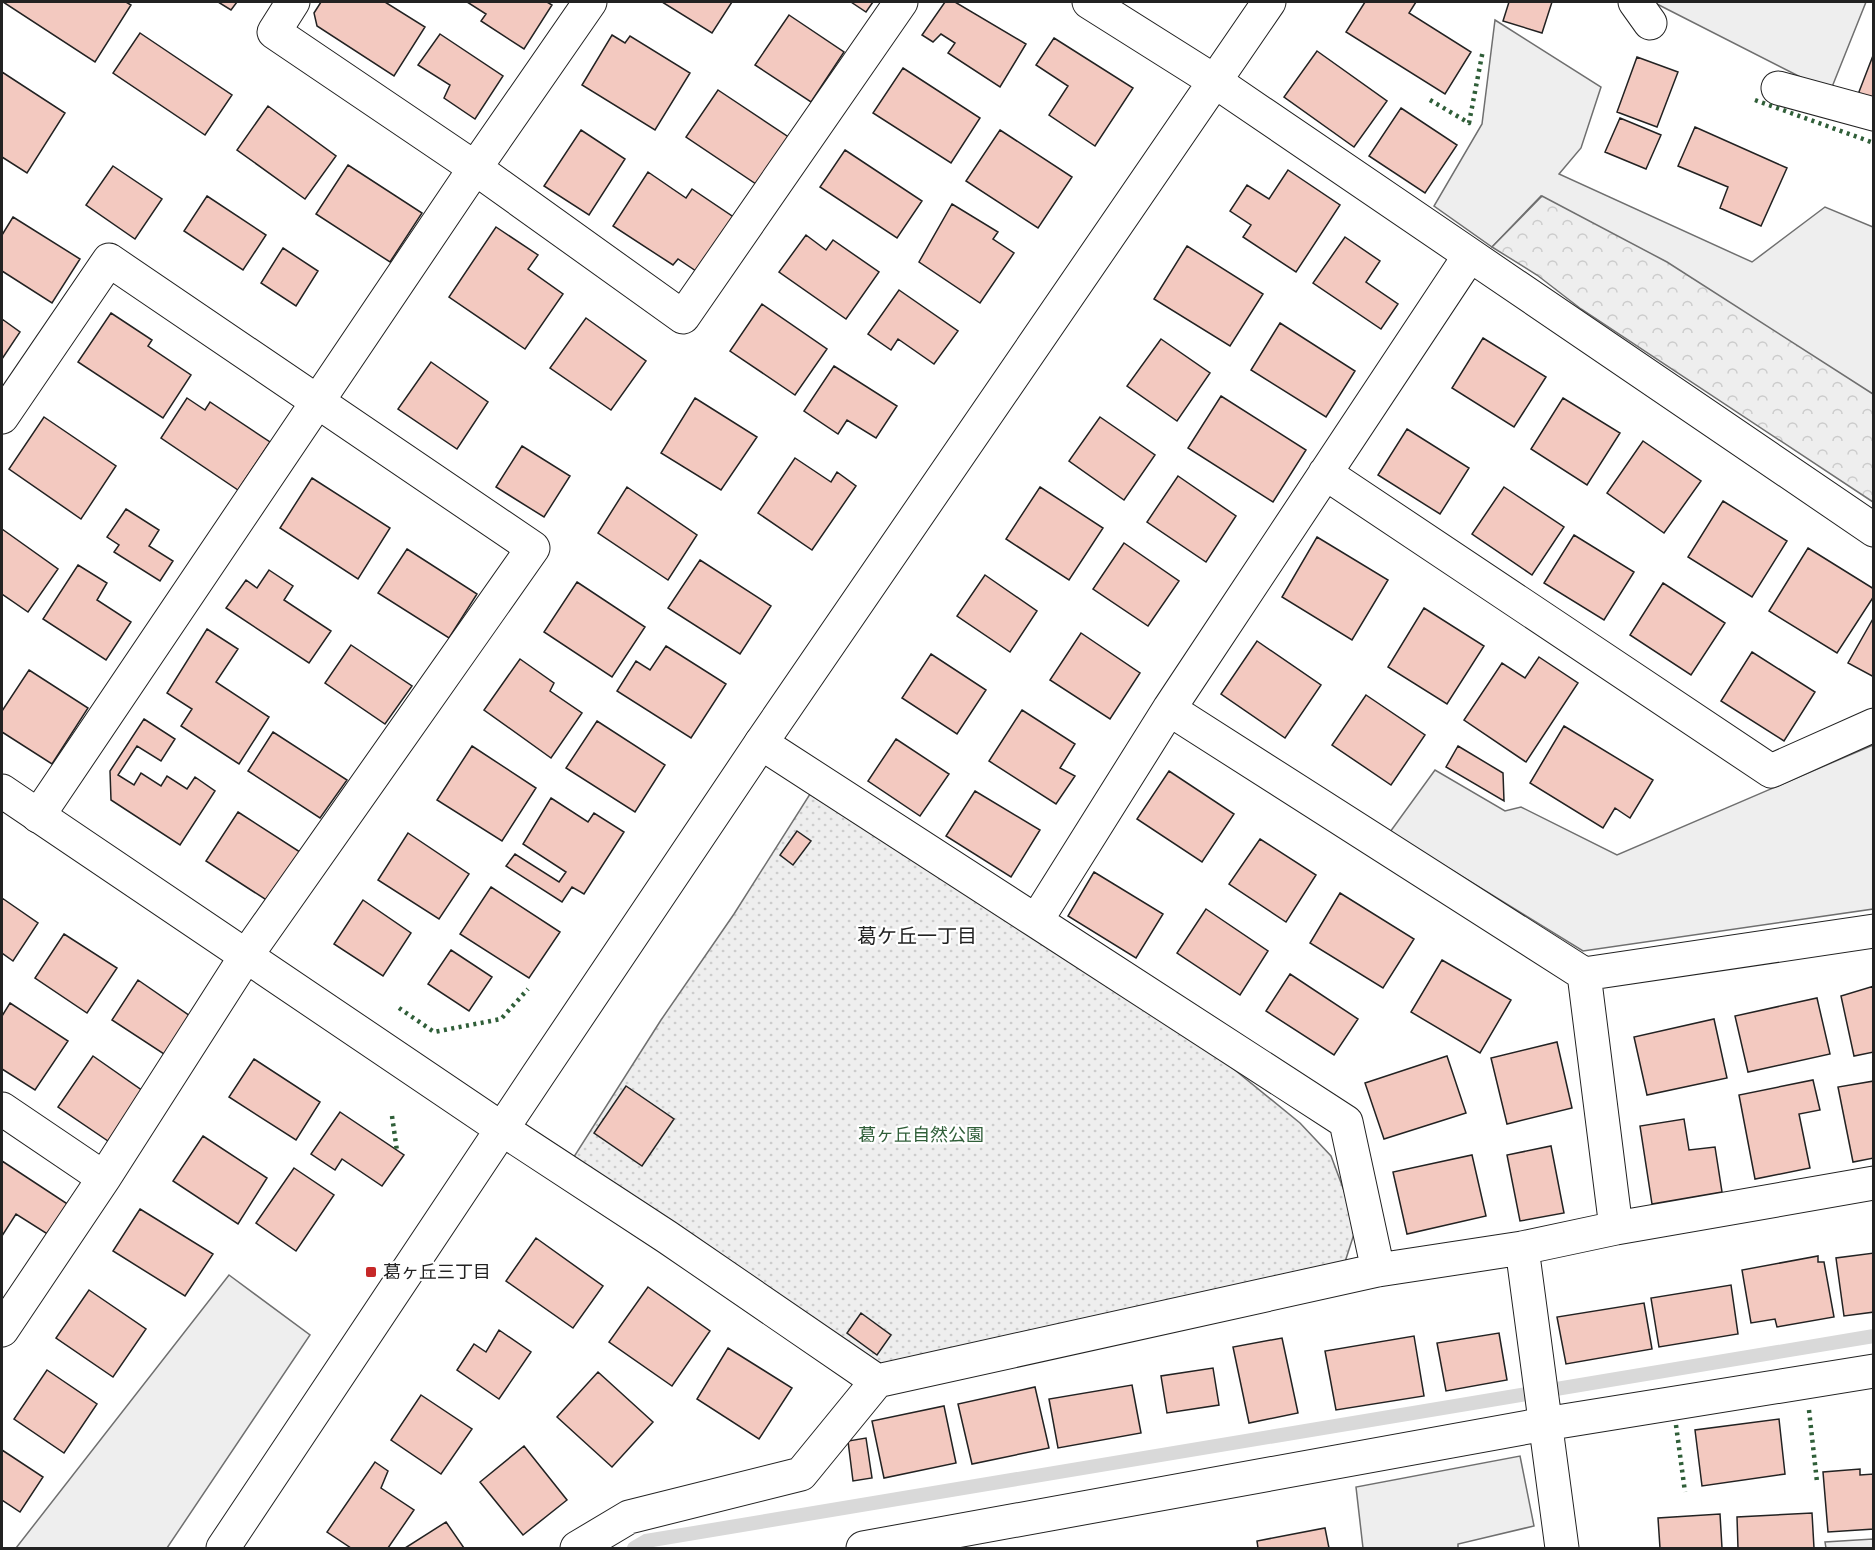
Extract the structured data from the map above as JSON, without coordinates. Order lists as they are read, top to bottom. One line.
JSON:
{"districts":["葛ケ丘一丁目"],"parks":["葛ヶ丘自然公園"],"places":{"transit":["葛ヶ丘三丁目"]}}
